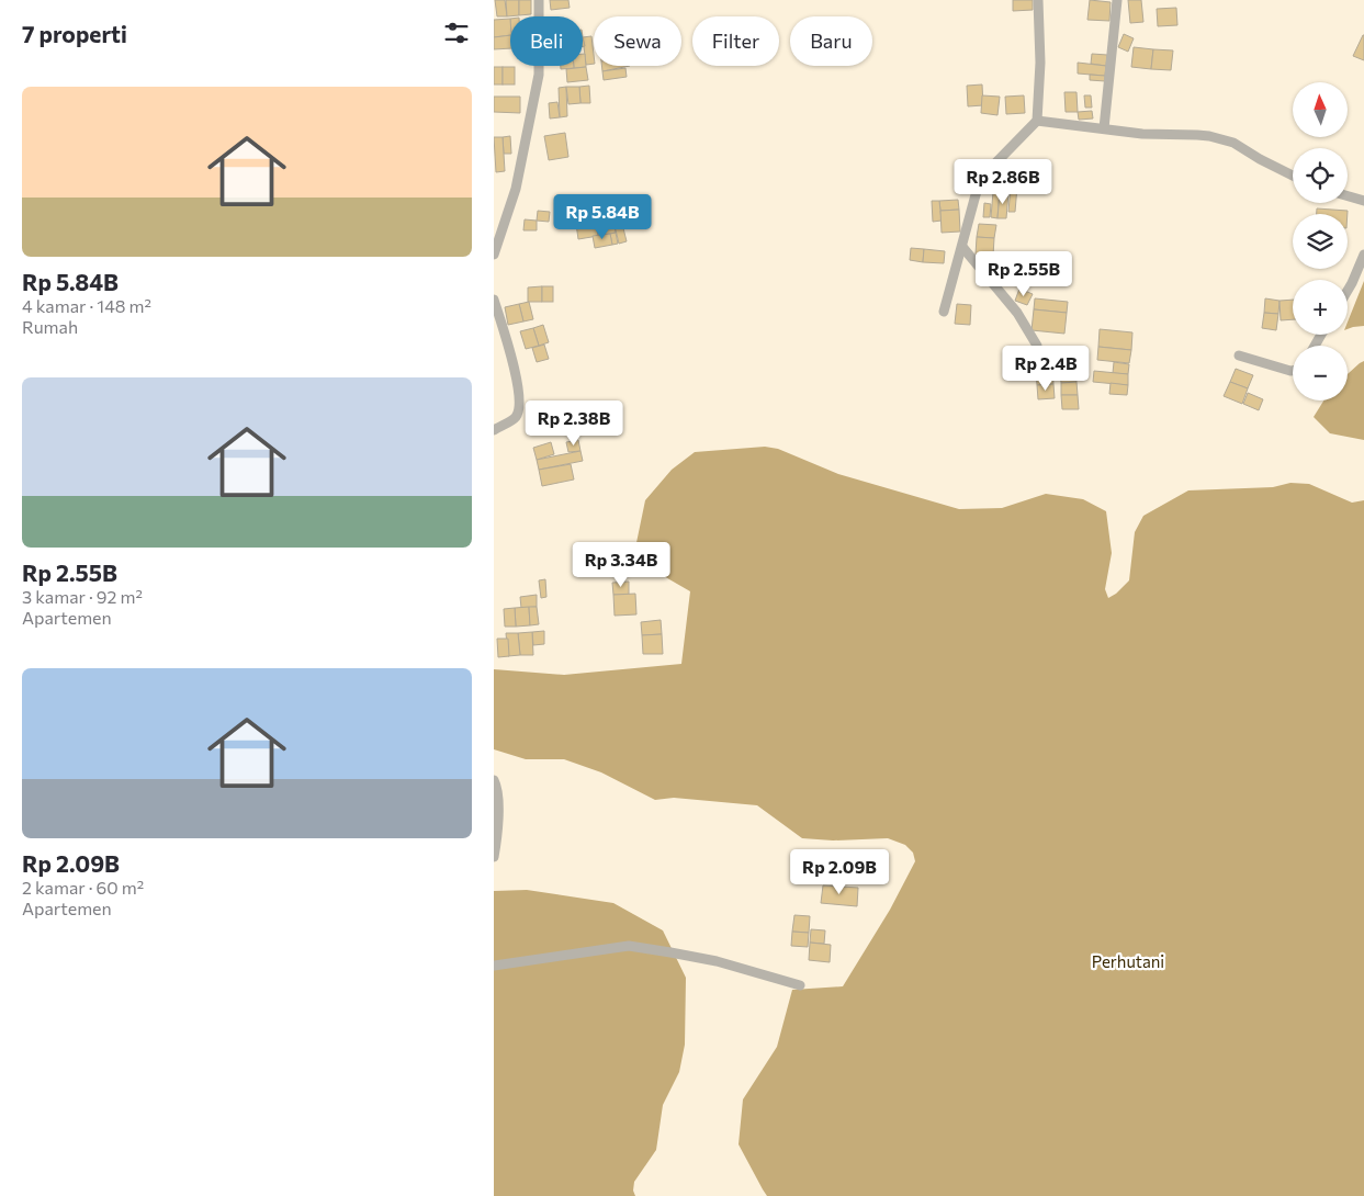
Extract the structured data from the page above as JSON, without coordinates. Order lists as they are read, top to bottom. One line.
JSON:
{"parks":["Perhutani"],"north":"top","page":{"heading":"7 properti","chip":["Beli","Sewa","Filter","Baru"],"list":[{"name":"Rp 5.84B","note":"4 kamar · 148 m² · Rumah"},{"name":"Rp 2.55B","note":"3 kamar · 92 m² · Apartemen"},{"name":"Rp 2.09B","note":"2 kamar · 60 m² · Apartemen"}],"map_buttons":["+","−"],"price":["Rp 2.86B","Rp 5.84B","Rp 2.55B","Rp 2.4B","Rp 2.38B","Rp 3.34B","Rp 2.09B"]}}
